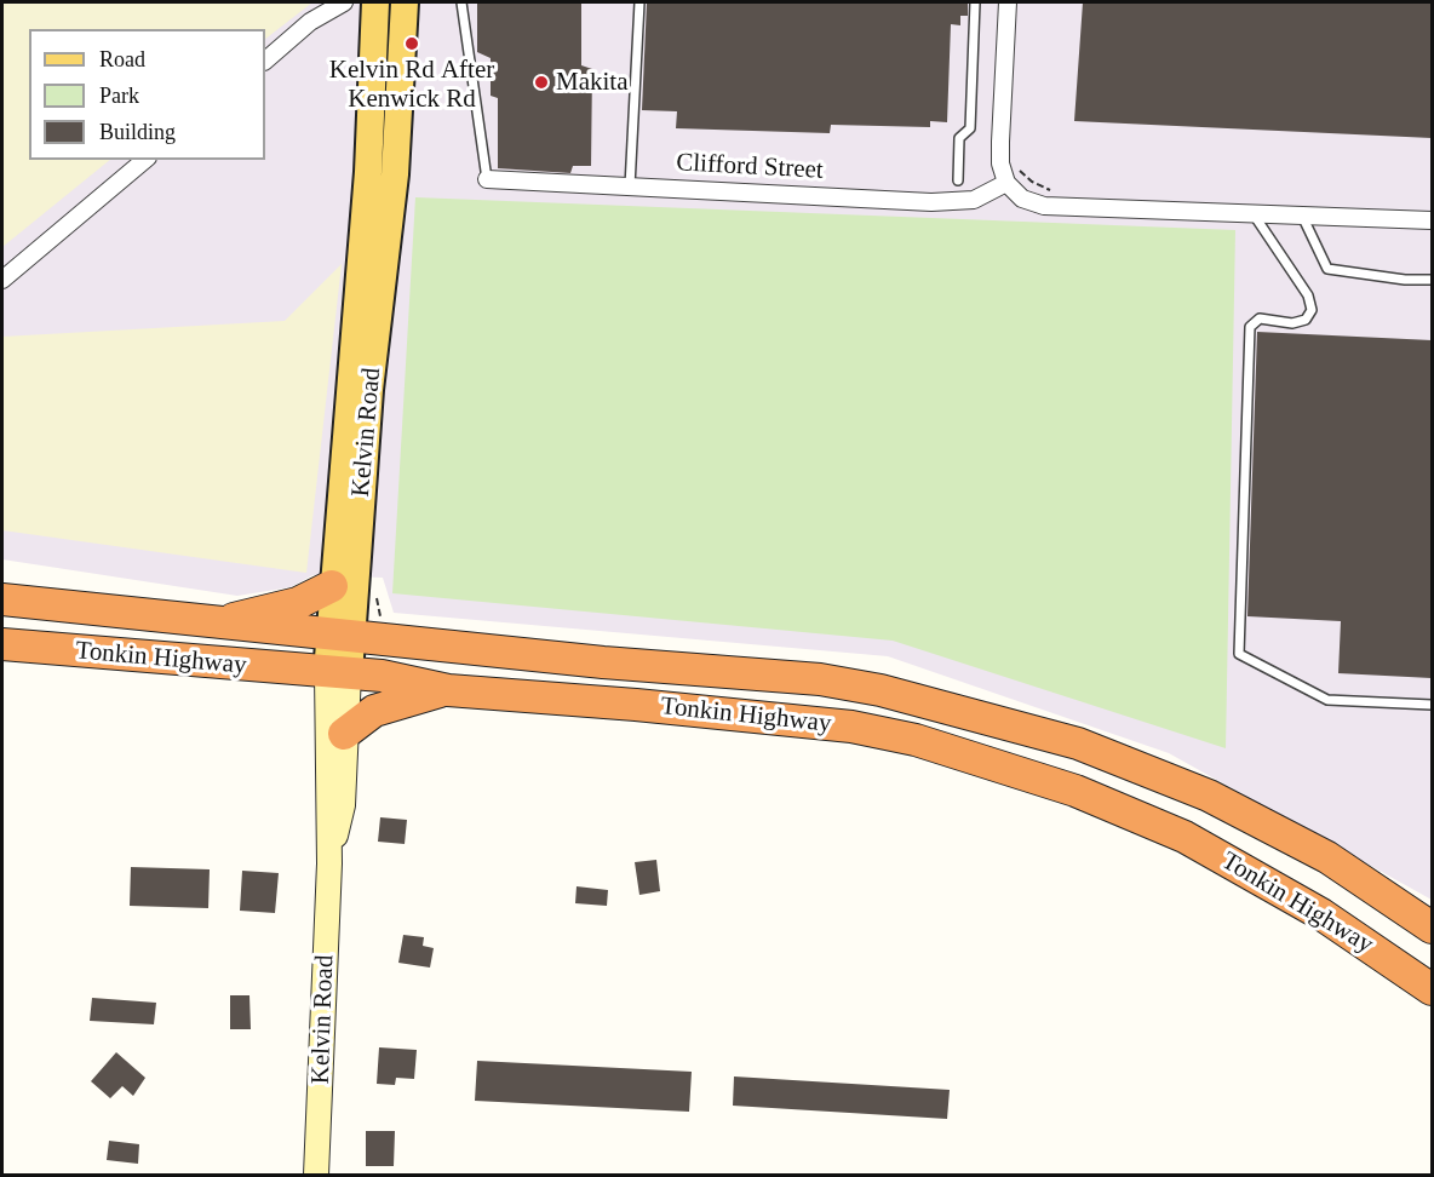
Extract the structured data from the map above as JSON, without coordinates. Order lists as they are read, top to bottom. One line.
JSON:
{"streets":{"highway":["Tonkin Highway"],"main road":["Kelvin Road"],"street":["Clifford Street"]},"crossings":[["Kelvin Road","Tonkin Highway"]],"places":["Kelvin Rd After Kenwick Rd","Makita"],"legend":["Road","Park","Building"]}
